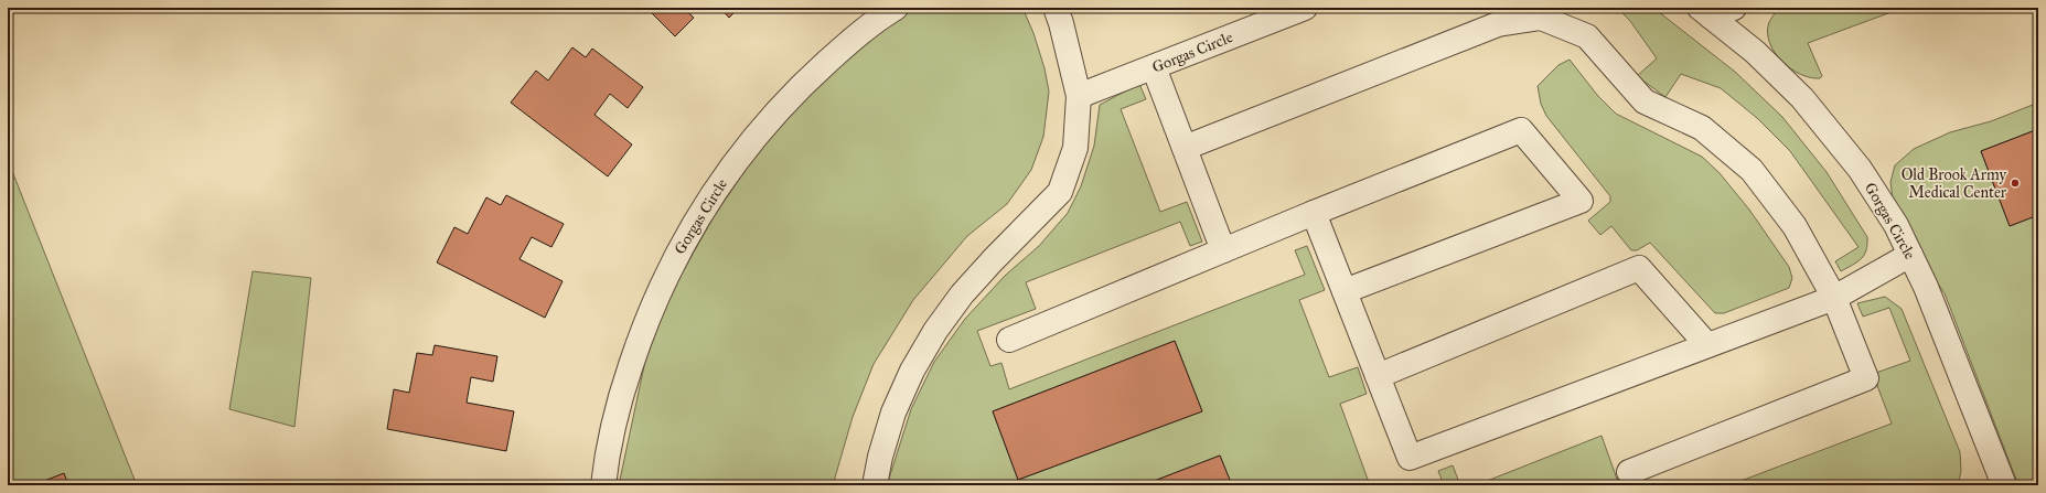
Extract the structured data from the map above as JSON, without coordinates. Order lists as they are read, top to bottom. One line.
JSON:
{"streets":{"street":["Gorgas Circle"]},"places":["Old Brook Army Medical Center"]}
